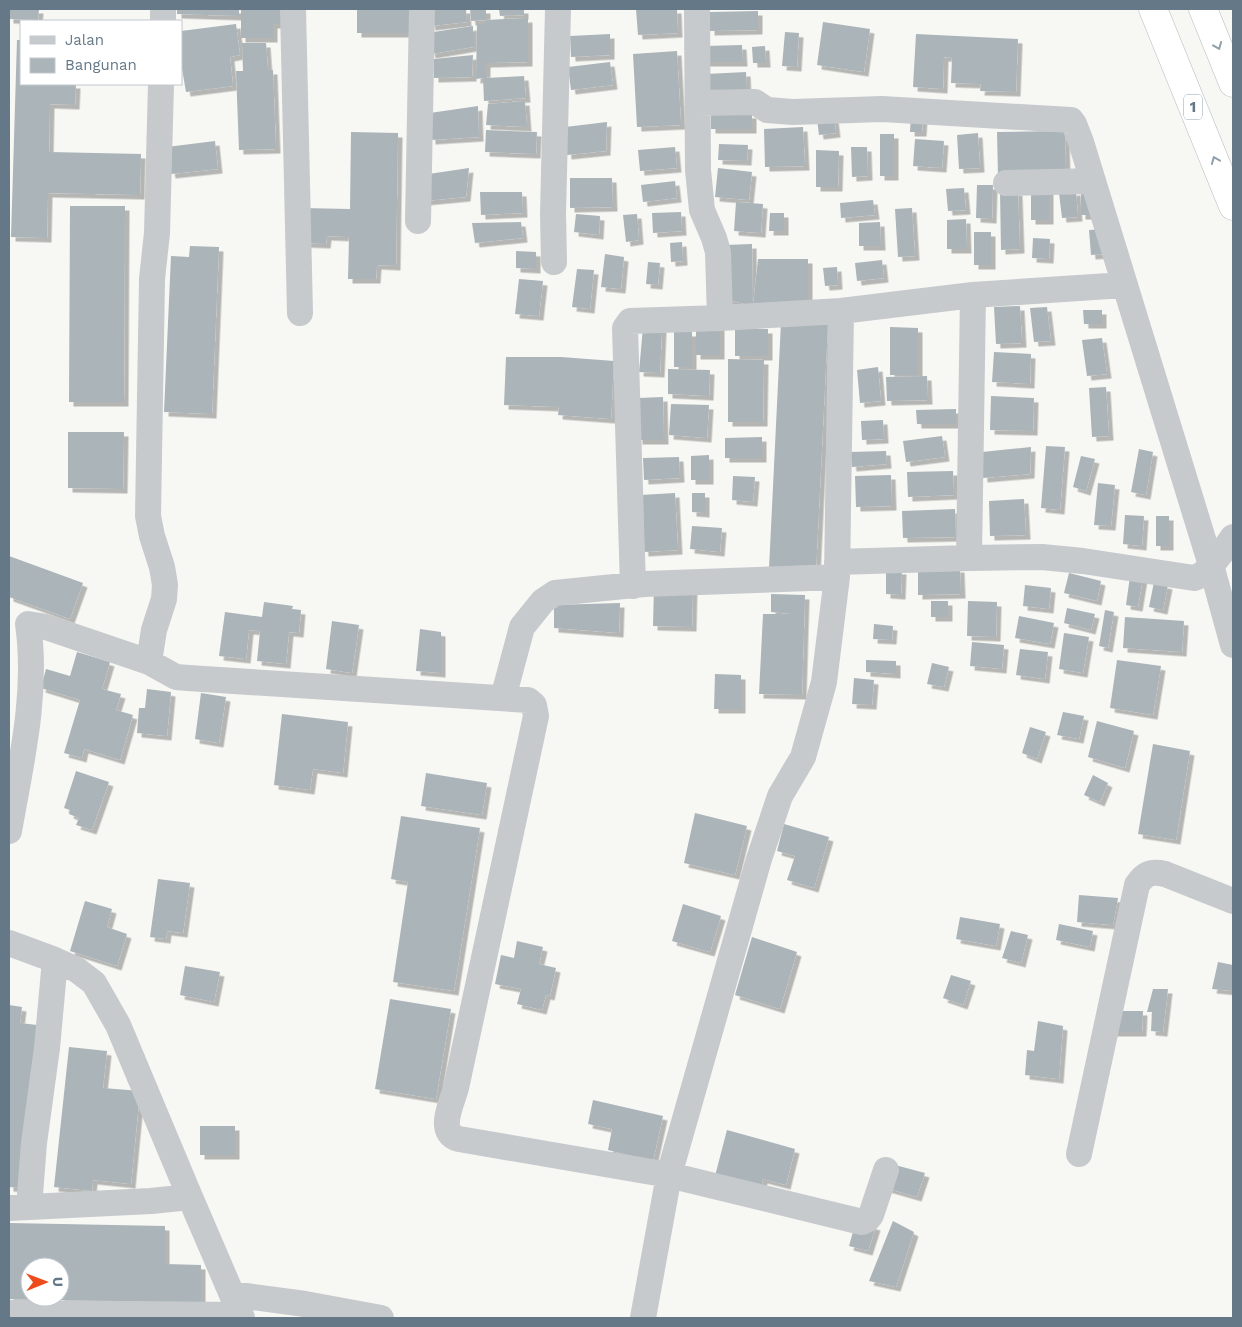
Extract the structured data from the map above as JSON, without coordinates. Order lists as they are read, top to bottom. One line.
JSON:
{"streets":{"highway":["1"]},"legend":["Jalan","Bangunan"],"north":"right"}
